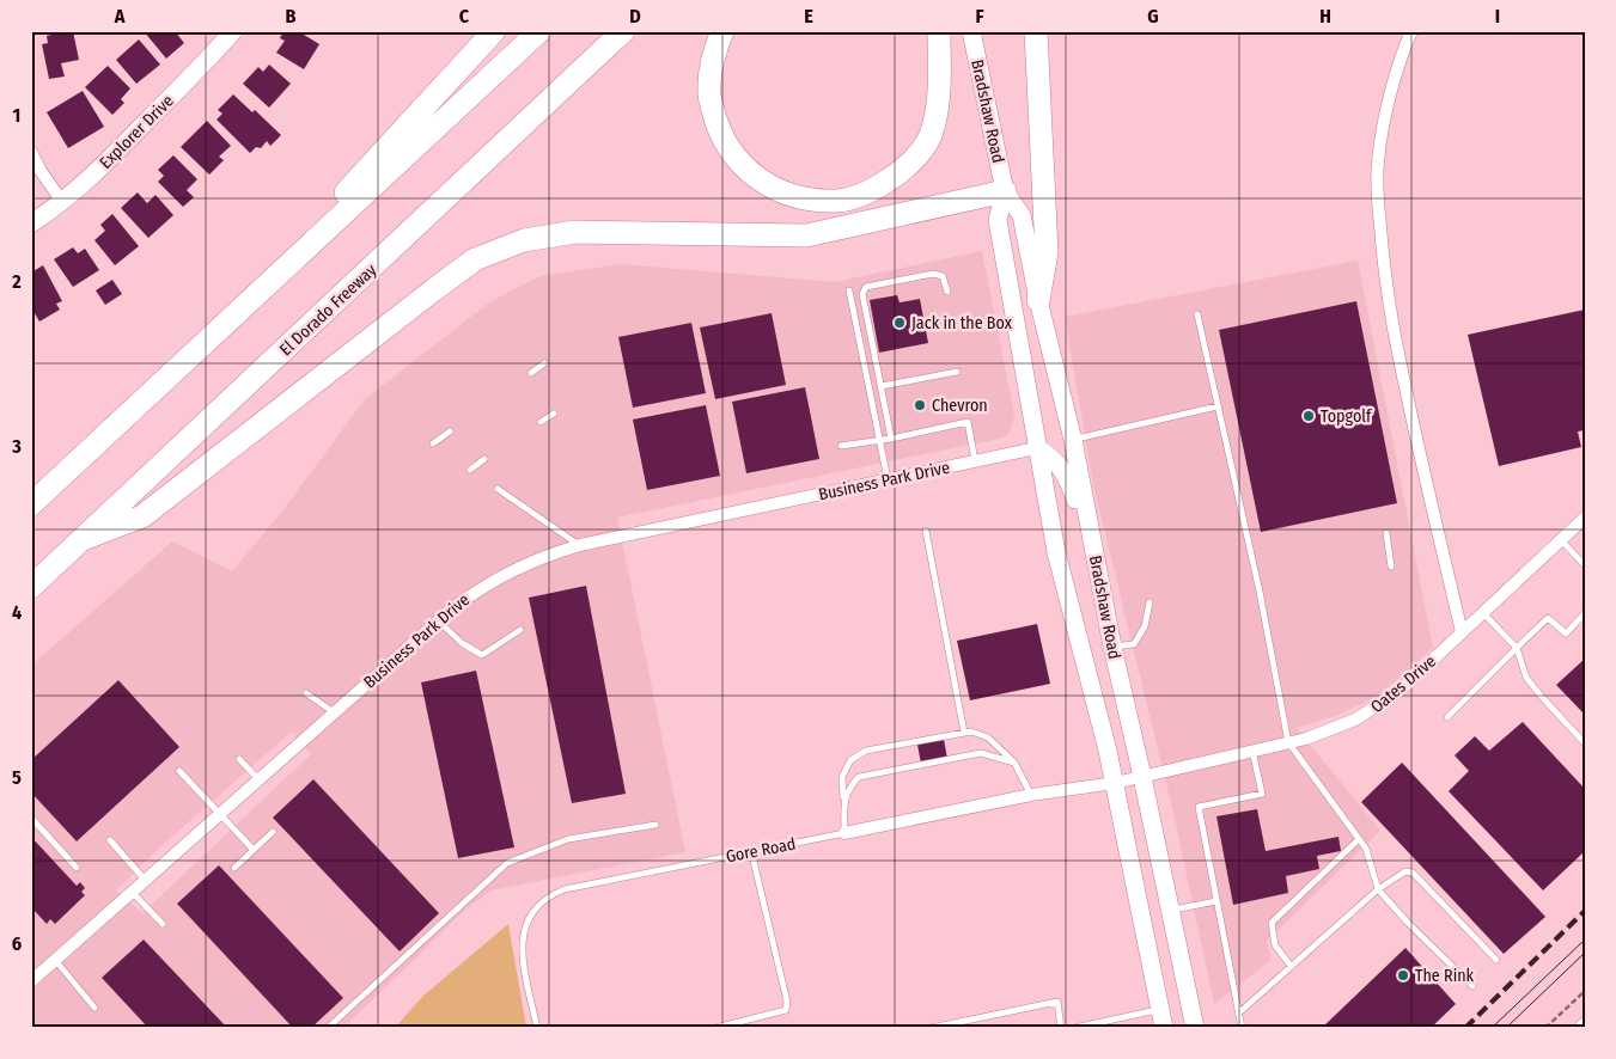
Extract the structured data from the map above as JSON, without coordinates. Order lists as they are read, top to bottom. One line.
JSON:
{"streets":{"highway":["El Dorado Freeway"],"main road":["Bradshaw Road","Explorer Drive"],"street":["Business Park Drive","Oates Drive","Gore Road"]},"crossings":[["Bradshaw Road","Business Park Drive"],["Bradshaw Road","Oates Drive"],["Bradshaw Road","Gore Road"],["Oates Drive","Gore Road"]],"places":["Jack in the Box","Chevron","Topgolf","The Rink"],"grid":{"columns":["A","B","C","D","E","F","G","H","I"],"rows":["1","2","3","4","5","6"]}}
